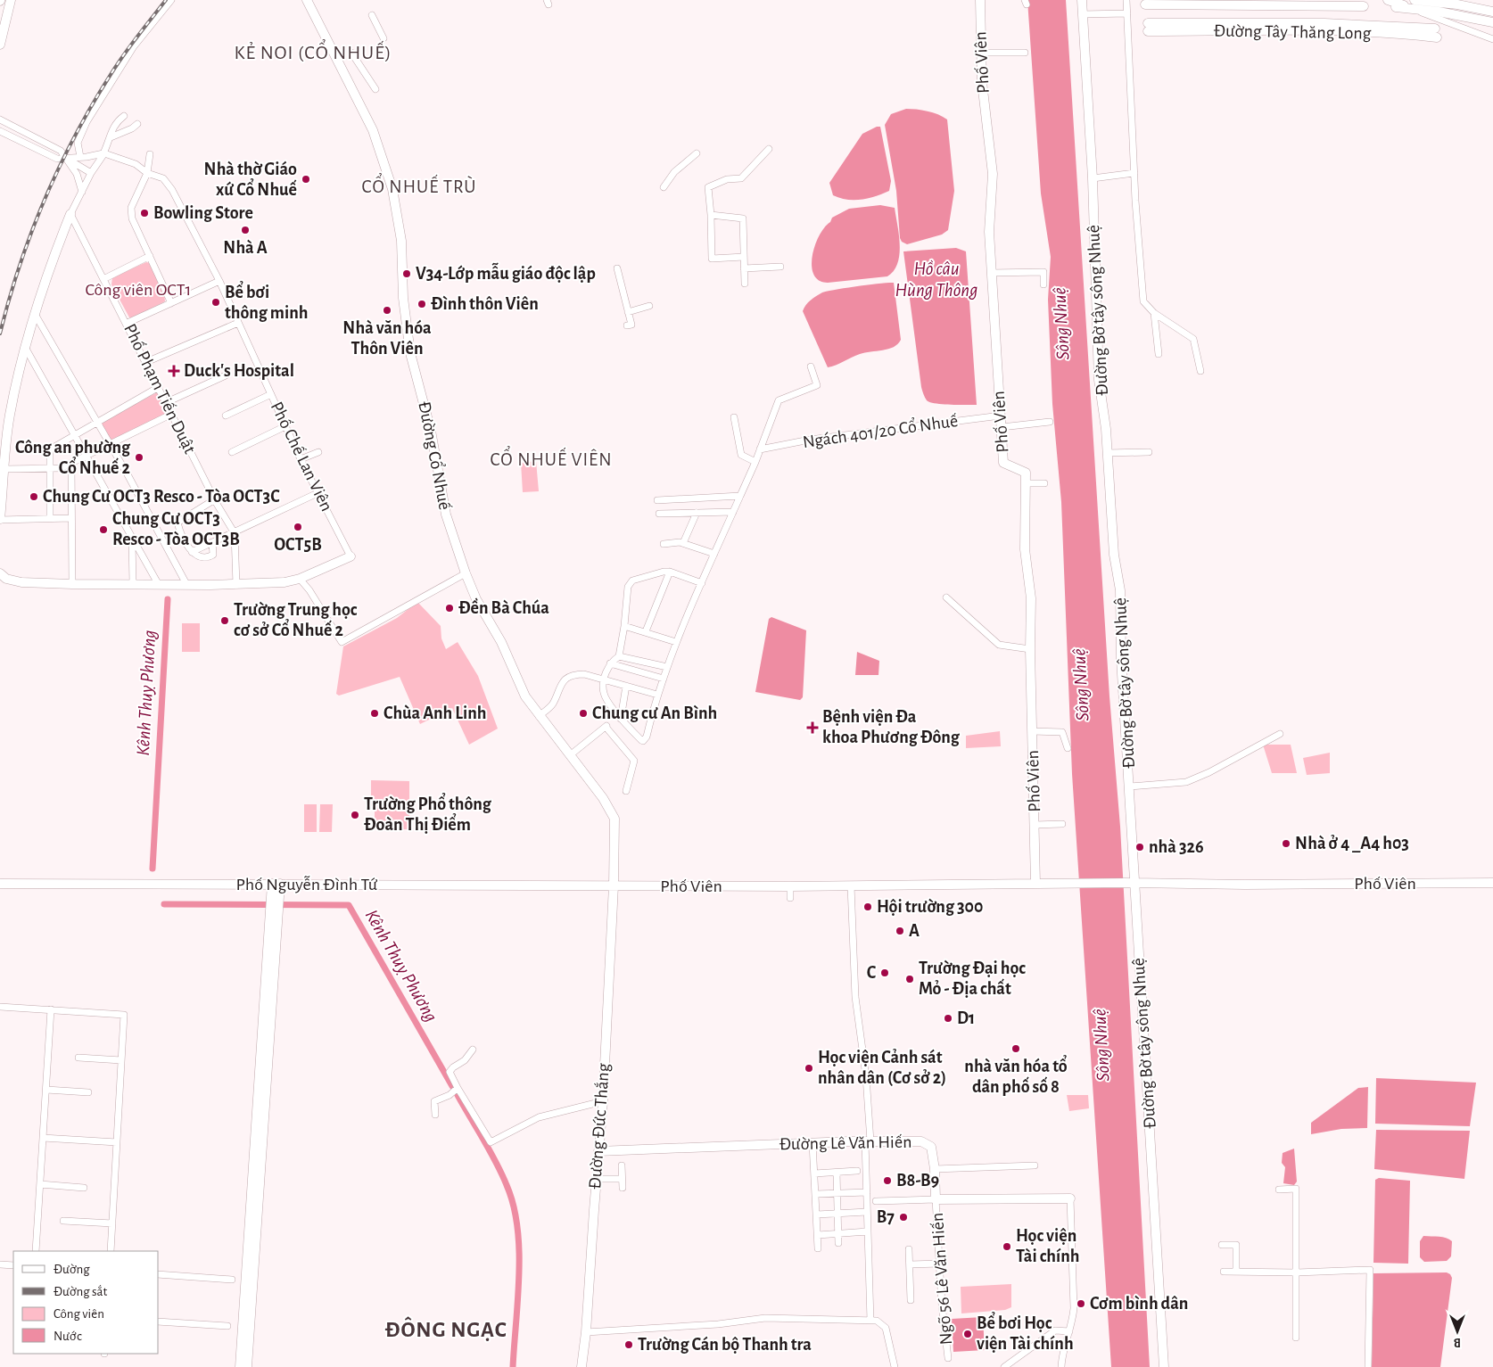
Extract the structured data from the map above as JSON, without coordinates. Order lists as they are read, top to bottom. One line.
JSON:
{"streets":{"street":["Đường Tây Thăng Long","Phố Viên","Đường Bờ tây sông Nhuệ","Phố Phạm Tiến Duật","Ngách 401/20 Cổ Nhuế","Đường Cổ Nhuế","Phố Chế Lan Viên","Phố Nguyễn Đình Tứ","Đường Đức Thắng","Đường Lê Văn Hiến","Ngõ 56 Lê Văn Hiến"]},"crossings":[["Phố Viên","Đường Bờ tây sông Nhuệ"],["Phố Viên","Ngách 401/20 Cổ Nhuế"],["Phố Viên","Đường Cổ Nhuế"],["Phố Viên","Phố Nguyễn Đình Tứ"],["Phố Viên","Đường Đức Thắng"],["Đường Cổ Nhuế","Phố Nguyễn Đình Tứ"],["Đường Cổ Nhuế","Đường Đức Thắng"],["Phố Nguyễn Đình Tứ","Đường Đức Thắng"],["Đường Đức Thắng","Đường Lê Văn Hiến"],["Đường Lê Văn Hiến","Ngõ 56 Lê Văn Hiến"]],"districts":["KẺ NOI (CỔ NHUẾ)","CỔ NHUẾ TRÙ","CỔ NHUẾ VIÊN","ĐÔNG NGẠC"],"water":["Hồ câu Hùng Thông","Sông Nhuệ","Kênh Thuỵ Phương"],"parks":["Công viên OCT1"],"places":{"other":["Nhà thờ Giáo xứ Cổ Nhuế","Bowling Store","Nhà A","V34-Lớp mẫu giáo độc lập","Bể bơi thông minh","Đình thôn Viên","Nhà văn hóa Thôn Viên","Công an phường Cổ Nhuế 2","Chung Cư OCT3 Resco - Tòa OCT3C","OCT5B","Chung Cư OCT3 Resco - Tòa OCT3B","Đền Bà Chúa","Trường Trung học cơ sở Cổ Nhuế 2","Chùa Anh Linh","Chung cư An Bình","Trường Phổ thông Đoàn Thị Điểm","Nhà ở 4 _A4 h03","nhà 326","Hội trường 300","A","C","Trường Đại học Mỏ - Địa chất","D1","nhà văn hóa tổ dân phố số 8","Học viện Cảnh sát nhân dân (Cơ sở 2)","B8-B9","B7","Học viện Tài chính","Cơm bình dân","Bể bơi Học viện Tài chính","Trường Cán bộ Thanh tra"],"health":["Duck's Hospital","Bệnh viện Đa khoa Phương Đông"]},"legend":["Đường","Đường sắt","Công viên","Nước"],"north":"bottom"}
